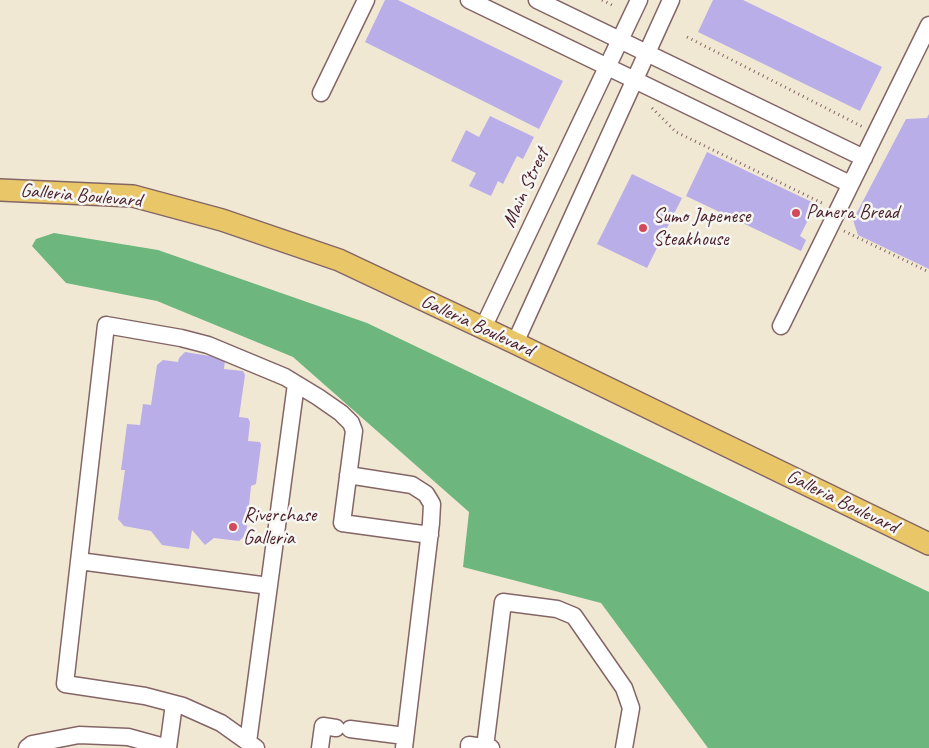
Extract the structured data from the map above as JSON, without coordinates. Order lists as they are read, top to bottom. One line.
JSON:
{"streets":{"main road":["Galleria Boulevard"],"street":["Main Street"]},"crossings":[["Main Street","Galleria Boulevard"]],"places":["Panera Bread","Sumo Japenese Steakhouse","Riverchase Galleria"]}
